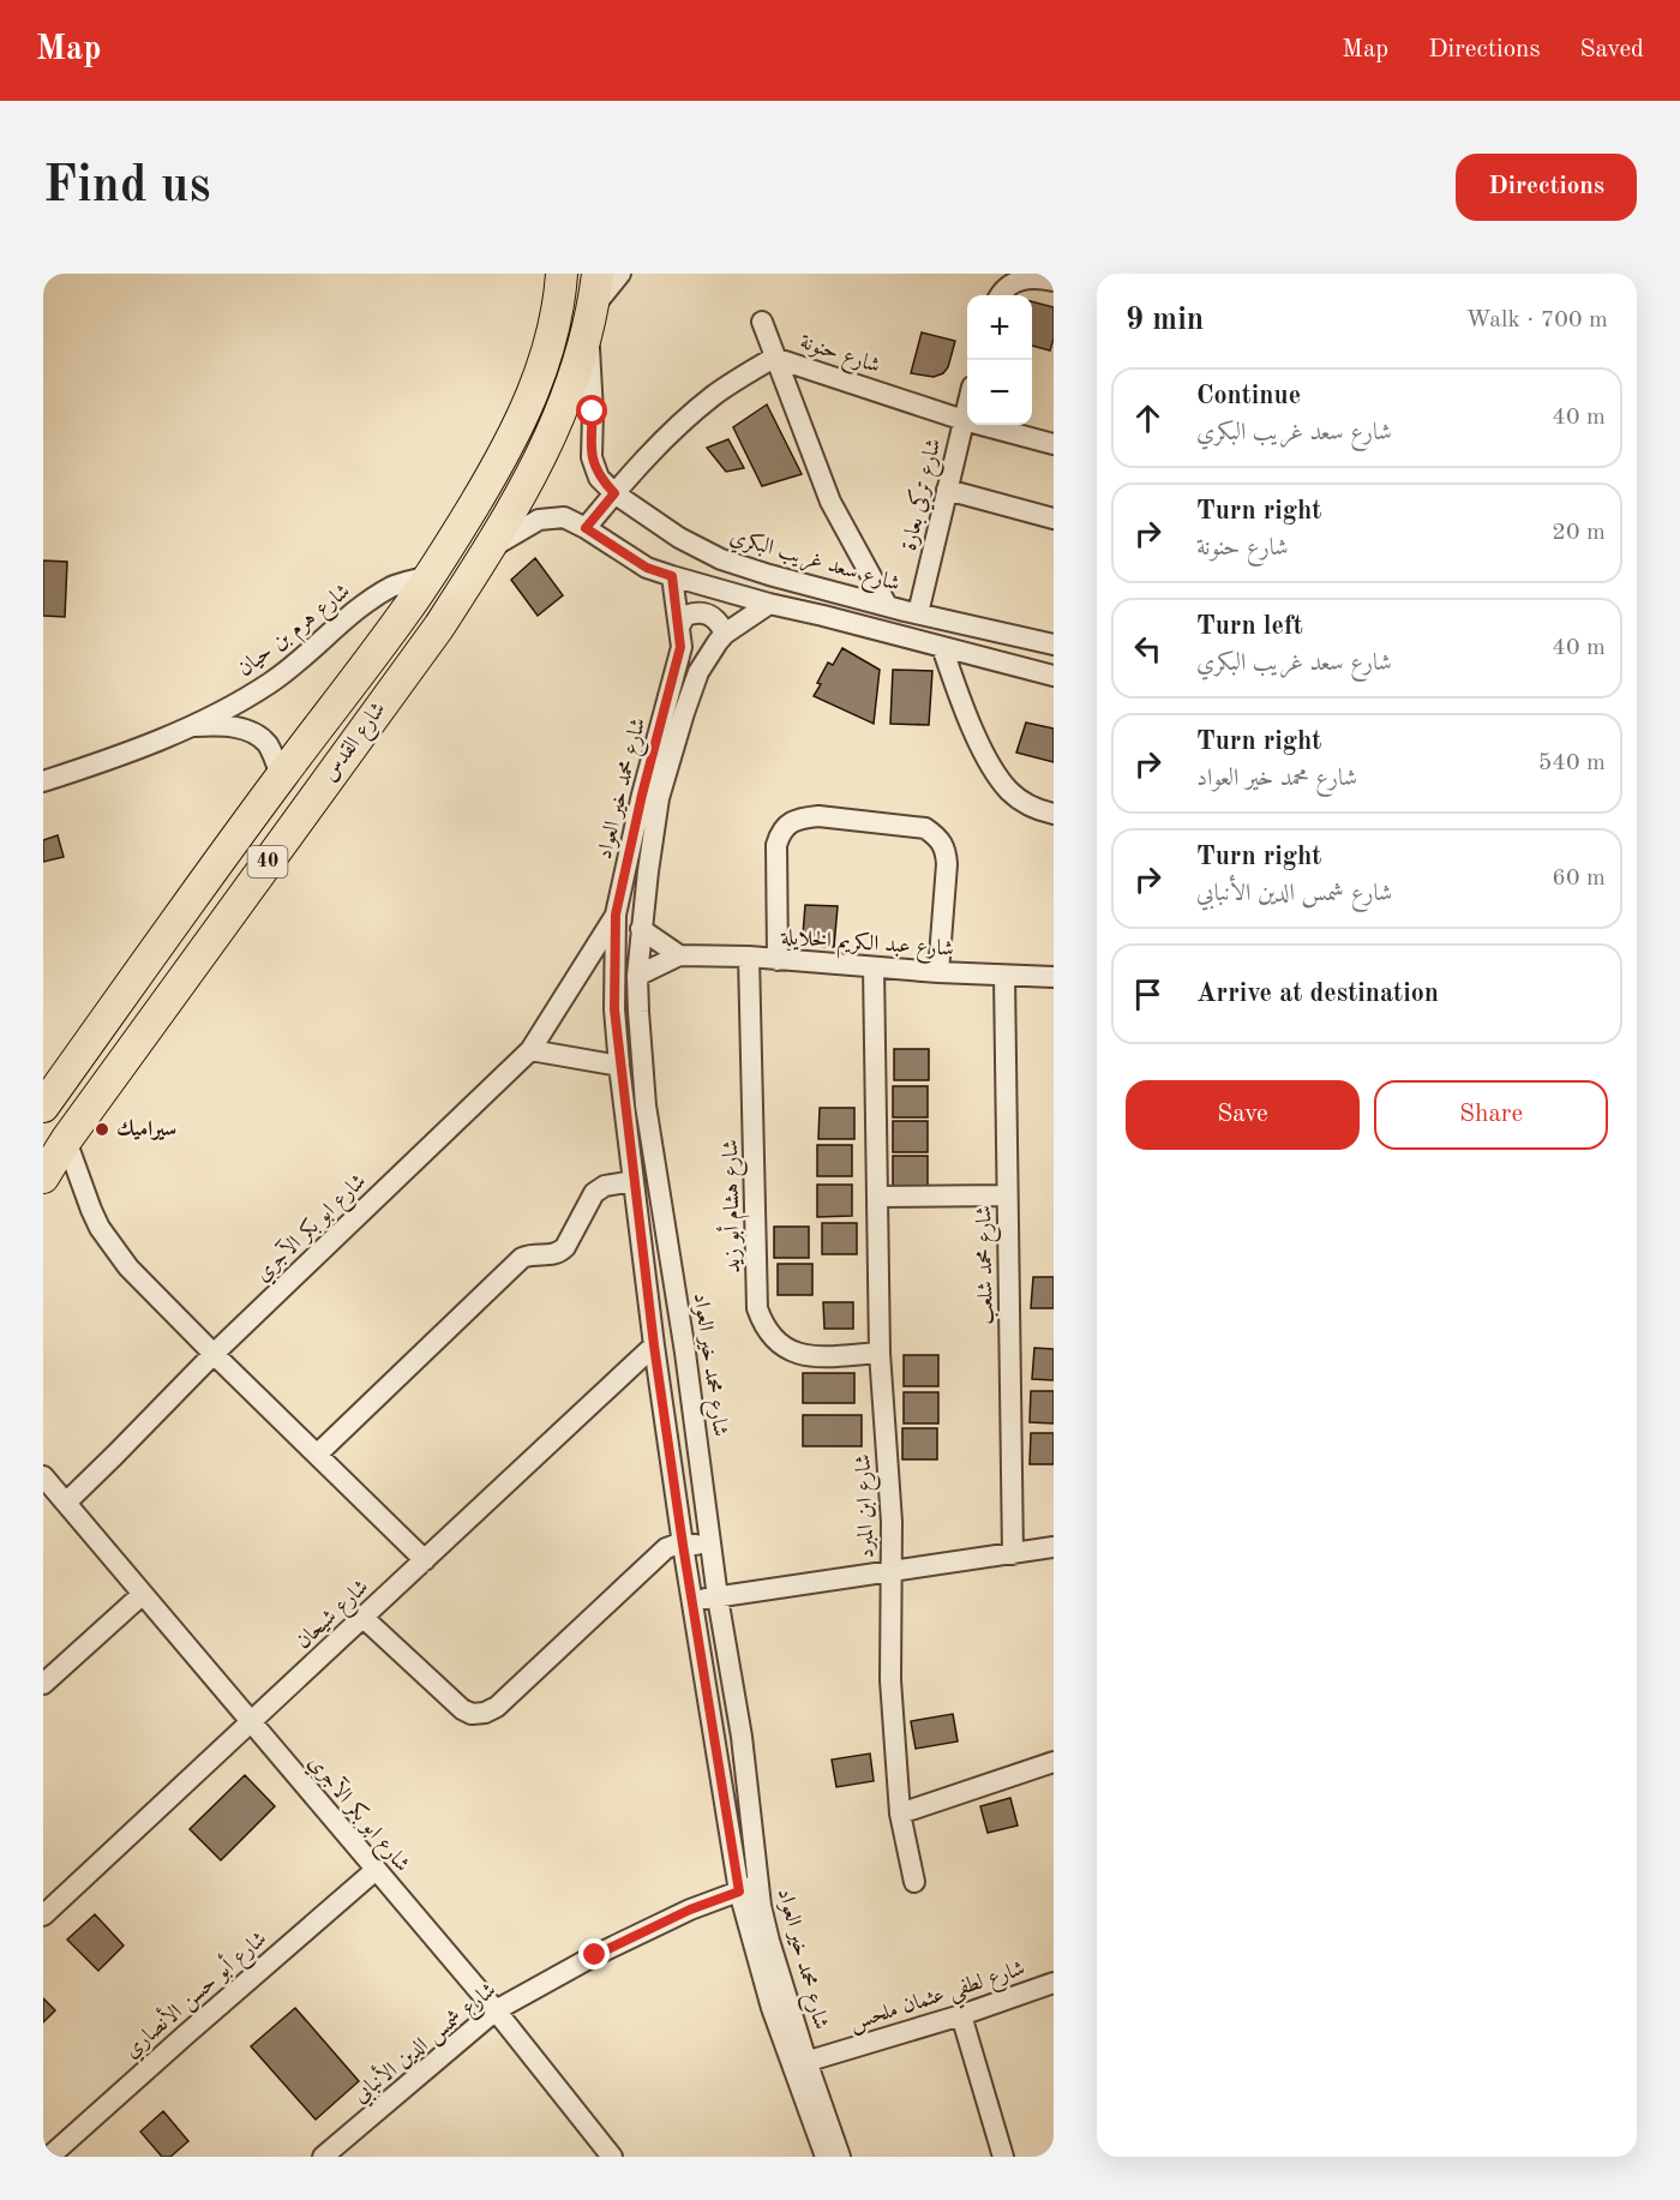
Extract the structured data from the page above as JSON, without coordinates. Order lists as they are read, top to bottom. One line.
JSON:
{"streets":{"highway":["شارع القدس","40"],"street":["شارع حنونة","شارع تركي بعارة","شارع سعد غريب البكري","شارع هرم بن حيان","شارع محمد خير العواد","شارع عبد الكريم الخلايلة","شارع هشام أبو زيد","شارع ابو بكر الآجري","شارع محمد شلعب","شارع ابن المبرد","شارع شيحان","شارع أبو حسن الأنصاري","شارع لطفي عثمان ملحس","شارع شمس الدين الأنبابي"]},"crossings":[["شارع حنونة","شارع تركي بعارة"],["شارع حنونة","شارع سعد غريب البكري"],["شارع تركي بعارة","شارع سعد غريب البكري"],["شارع سعد غريب البكري","شارع القدس"],["شارع هرم بن حيان","شارع القدس"],["شارع محمد خير العواد","شارع عبد الكريم الخلايلة"],["شارع محمد خير العواد","شارع ابو بكر الآجري"],["شارع محمد خير العواد","شارع شيحان"],["شارع محمد خير العواد","شارع لطفي عثمان ملحس"],["شارع محمد خير العواد","شارع شمس الدين الأنبابي"],["شارع عبد الكريم الخلايلة","شارع هشام أبو زيد"],["شارع عبد الكريم الخلايلة","شارع محمد شلعب"],["شارع عبد الكريم الخلايلة","شارع ابن المبرد"],["شارع هشام أبو زيد","شارع ابن المبرد"],["شارع ابو بكر الآجري","شارع شيحان"],["شارع ابو بكر الآجري","شارع أبو حسن الأنصاري"],["شارع ابو بكر الآجري","شارع شمس الدين الأنبابي"]],"places":["سيراميك"],"page":{"header":"Map","nav":["Map","Directions","Saved"],"buttons":["Directions",["Save","Share"]],"title":"Find us","heading":["9 min","Walk · 700 m"],"map_buttons":["+","−"],"list":[["Continue","شارع سعد غريب البكري","40 m"],["Turn right","شارع حنونة","20 m"],["Turn left","شارع سعد غريب البكري","40 m"],["Turn right","شارع محمد خير العواد","540 m"],["Turn right","شارع شمس الدين الأنبابي","60 m"],"Arrive at destination"]}}
